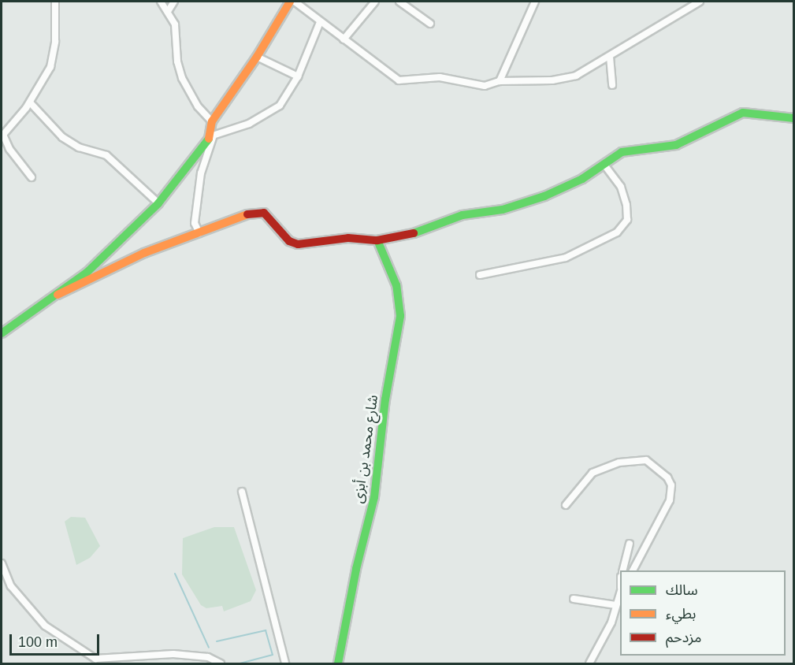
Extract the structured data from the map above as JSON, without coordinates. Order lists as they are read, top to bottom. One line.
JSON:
{"streets":{"street":["شارع محمد بن أبزى"]},"legend":["سالك","بطيء","مزدحم"],"scale_bar":"100 m"}
